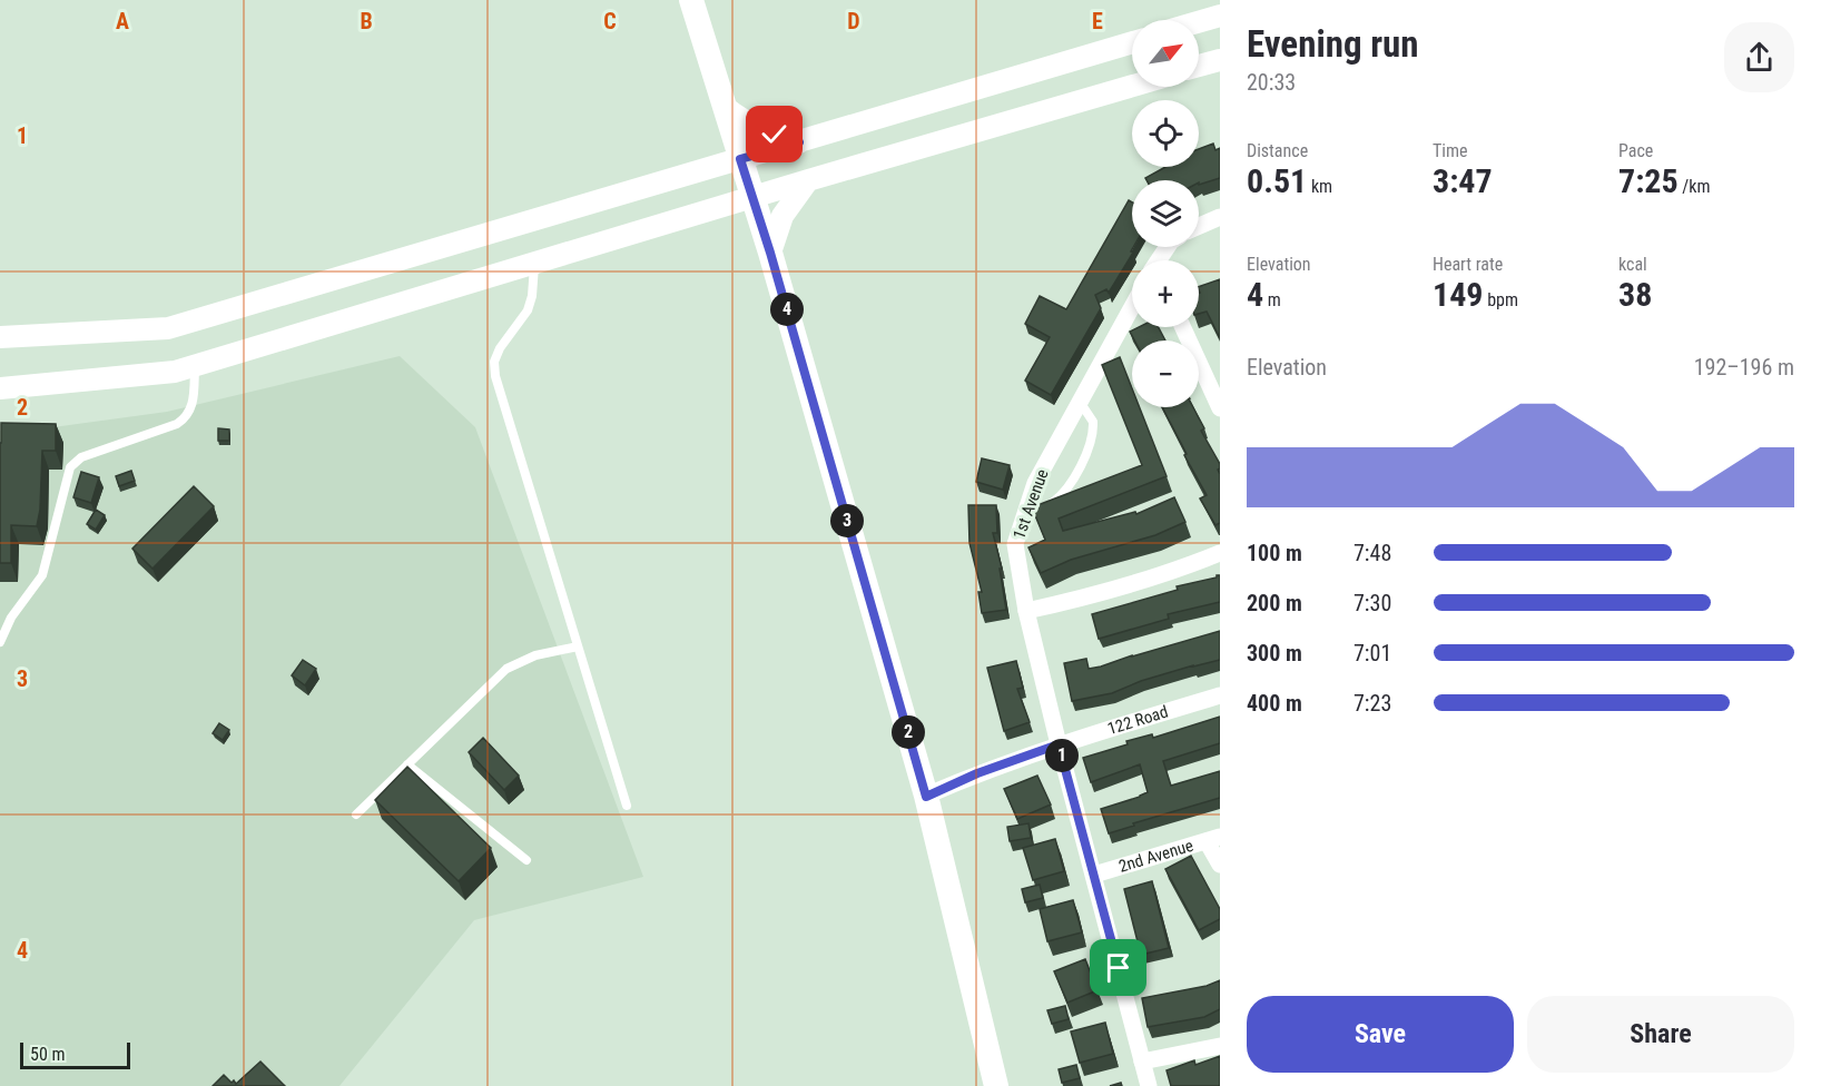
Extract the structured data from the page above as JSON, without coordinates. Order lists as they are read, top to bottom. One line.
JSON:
{"streets":{"street":["1st Avenue","122 Road","2nd Avenue"]},"crossings":[["1st Avenue","122 Road"],["1st Avenue","2nd Avenue"]],"scale_bar":"50 m","north":"top right","page":{"heading":["Evening run","20:33"],"map_buttons":["+","−"],"stats":[["Distance","0.51 km"],["Time","3:47"],["Pace","7:25 /km"],["Elevation","4 m"],["Heart rate","149 bpm"],["kcal","38"]],"pins":["4","3","2","1"],"chart":["Elevation","192–196 m"],"list":[{"name":"100 m","note":"7:48"},{"name":"200 m","note":"7:30"},{"name":"300 m","note":"7:01"},{"name":"400 m","note":"7:23"}],"buttons":["Save","Share"],"scale":"50 m"},"grid":{"columns":["A","B","C","D","E"],"rows":["1","2","3","4"]}}
